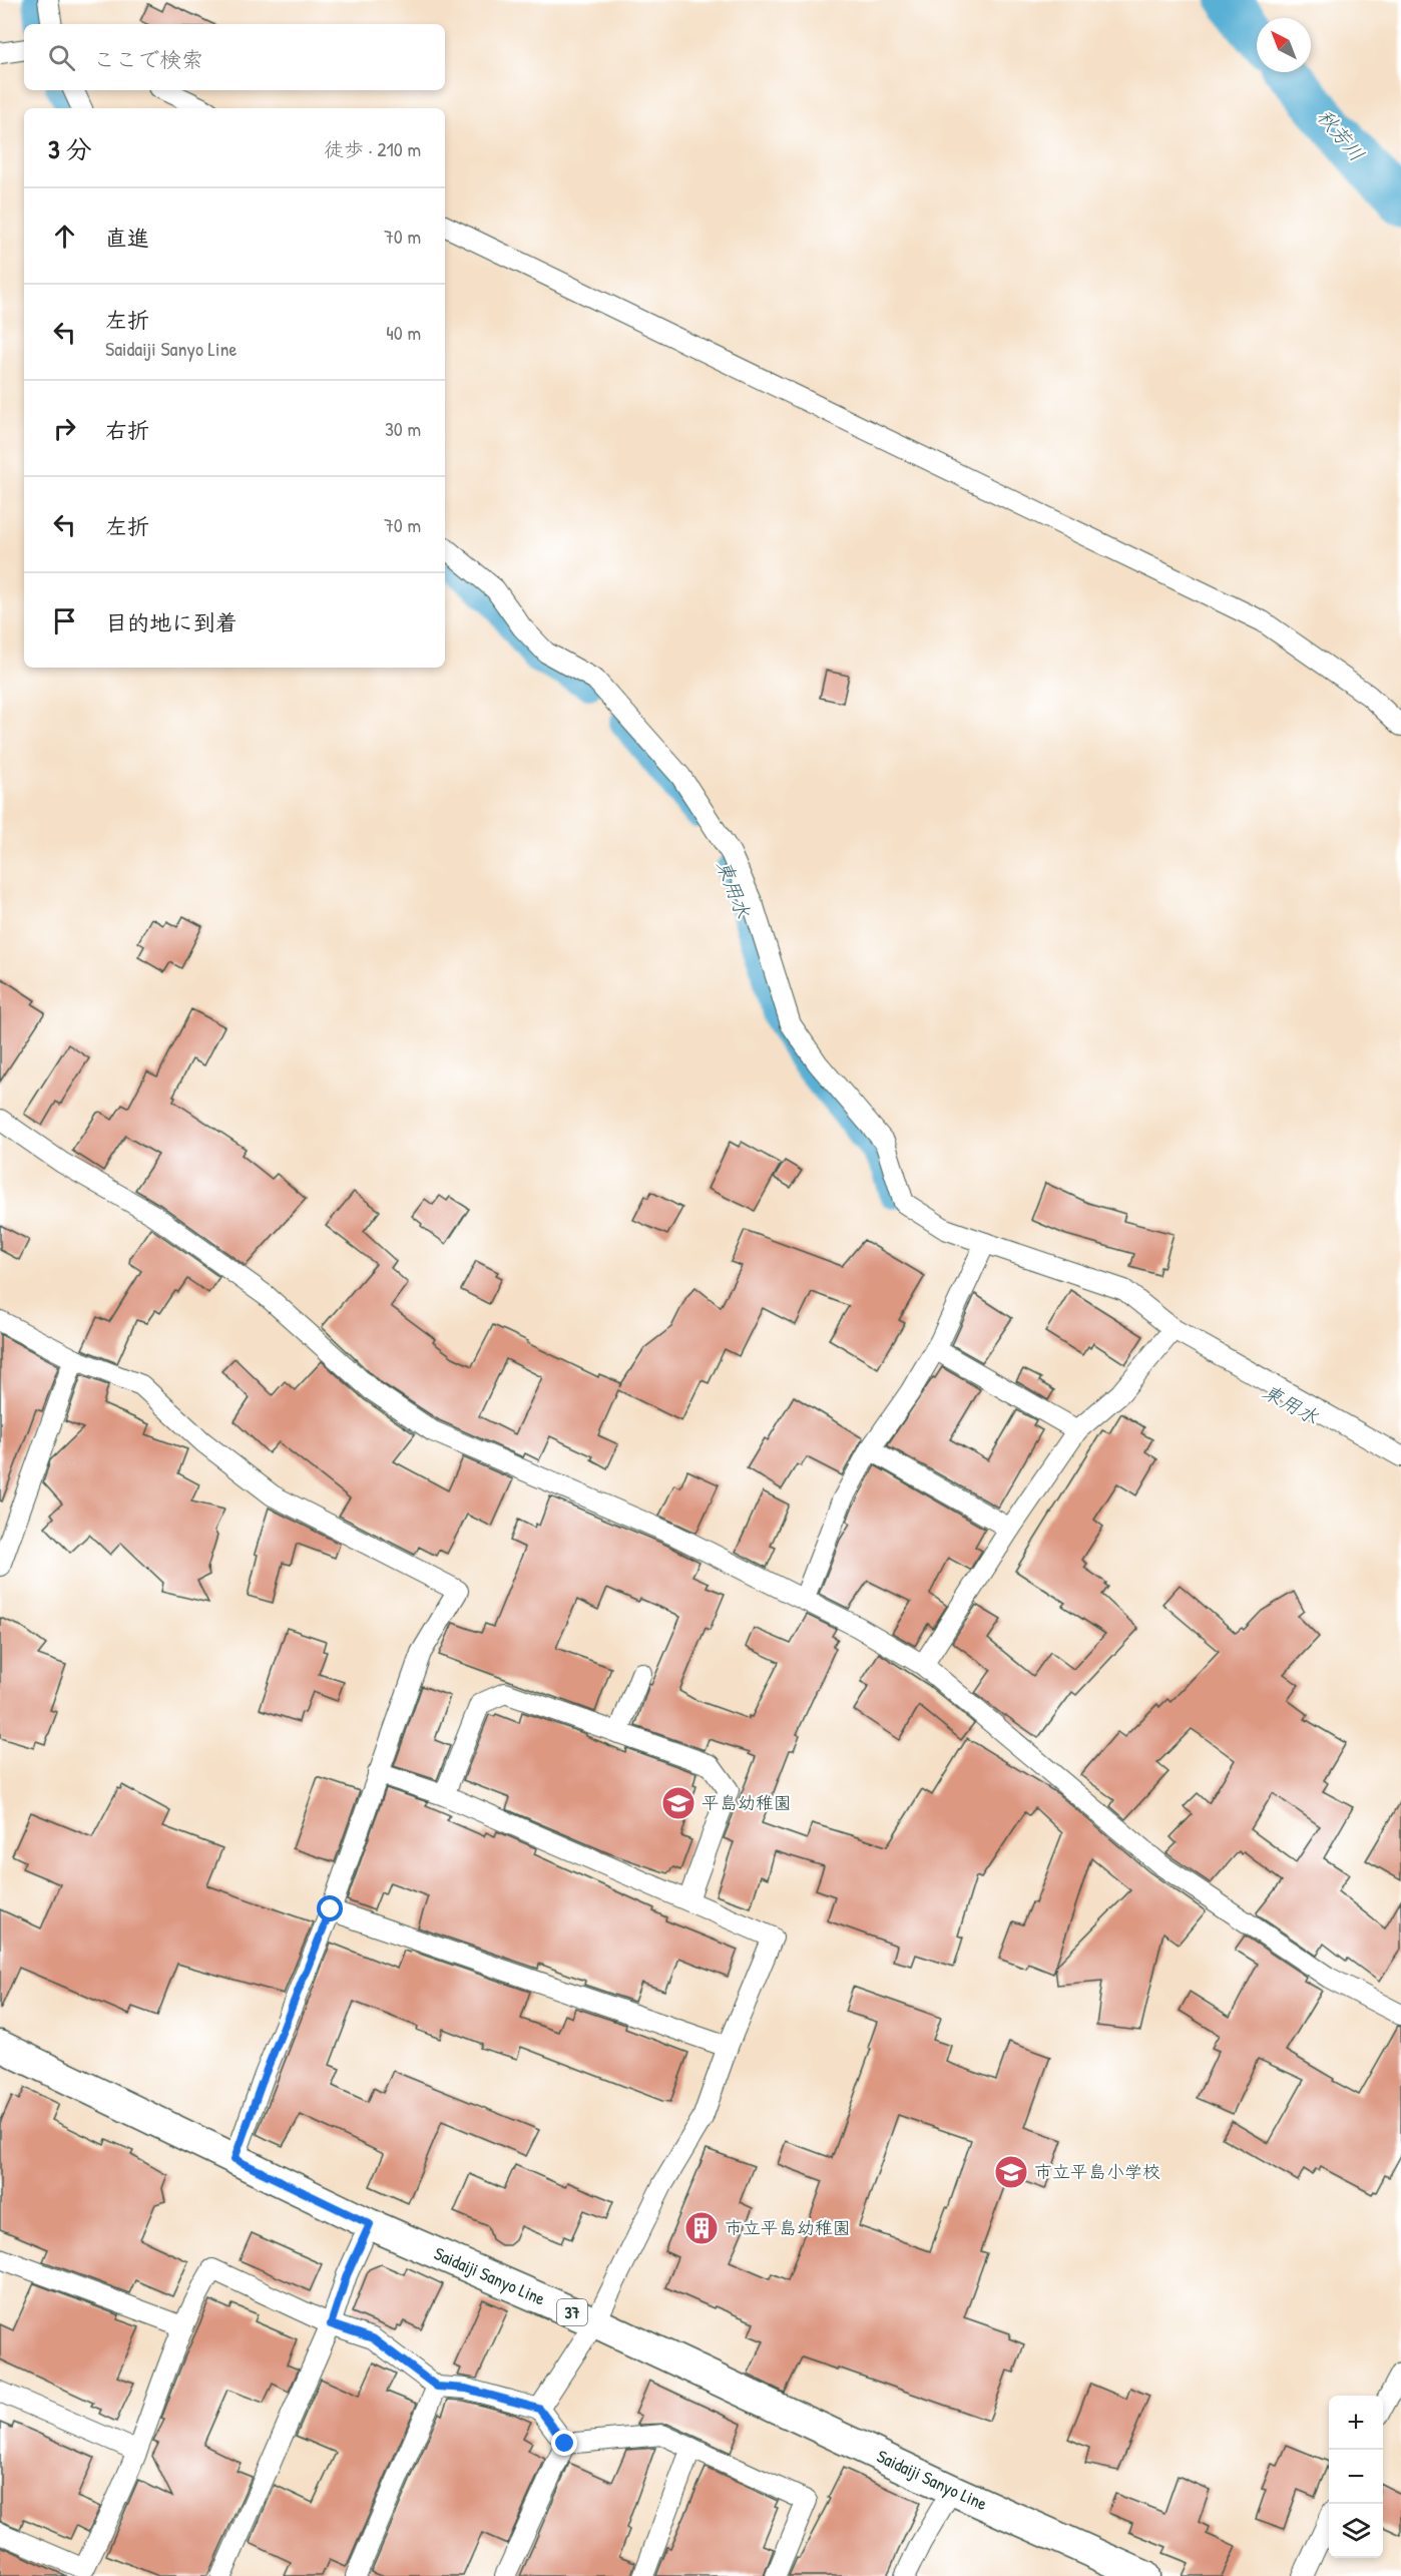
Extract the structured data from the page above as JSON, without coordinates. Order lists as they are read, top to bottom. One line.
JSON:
{"streets":{"main road":["Saidaiji Sanyo Line","37"]},"water":["秋芳川","東用水"],"places":{"school or university":["平島幼稚園","市立平島小学校"],"building":["市立平島幼稚園"]},"north":"top left","page":{"search":"ここで検索","heading":["3 分","徒歩 · 210 m"],"list":[["直進","70 m"],["左折","Saidaiji Sanyo Line","40 m"],["右折","30 m"],["左折","70 m"],"目的地に到着"],"map_buttons":["+","−"]}}
